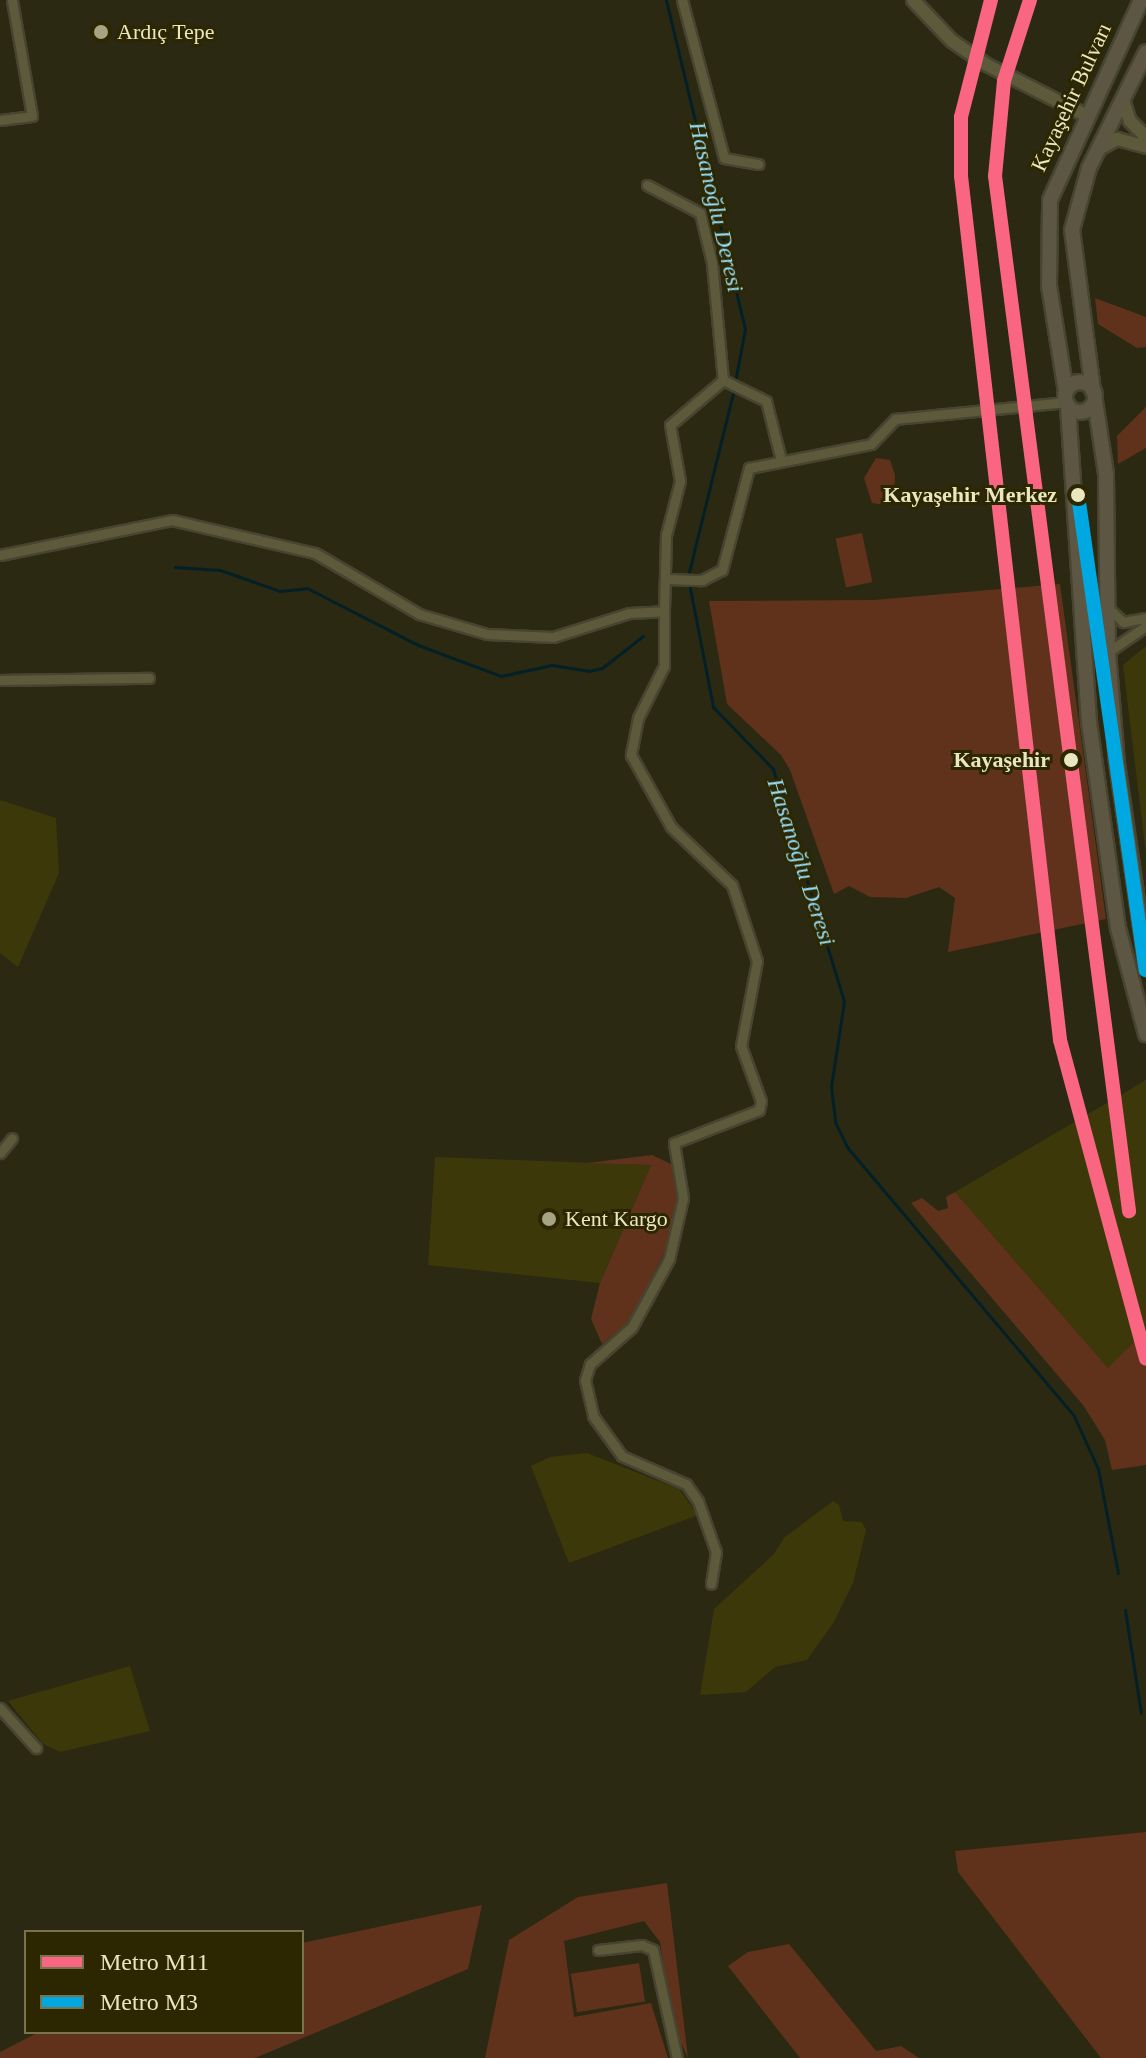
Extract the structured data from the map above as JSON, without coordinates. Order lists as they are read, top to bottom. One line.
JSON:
{"streets":{"main road":["Kayaşehir Bulvarı"]},"water":["Hasanoğlu Deresi"],"places":["Ardıç Tepe","Kayaşehir Merkez","Kayaşehir","Kent Kargo"],"lines":["metro line M11","metro line M3"],"legend":["Metro M11","Metro M3"]}
